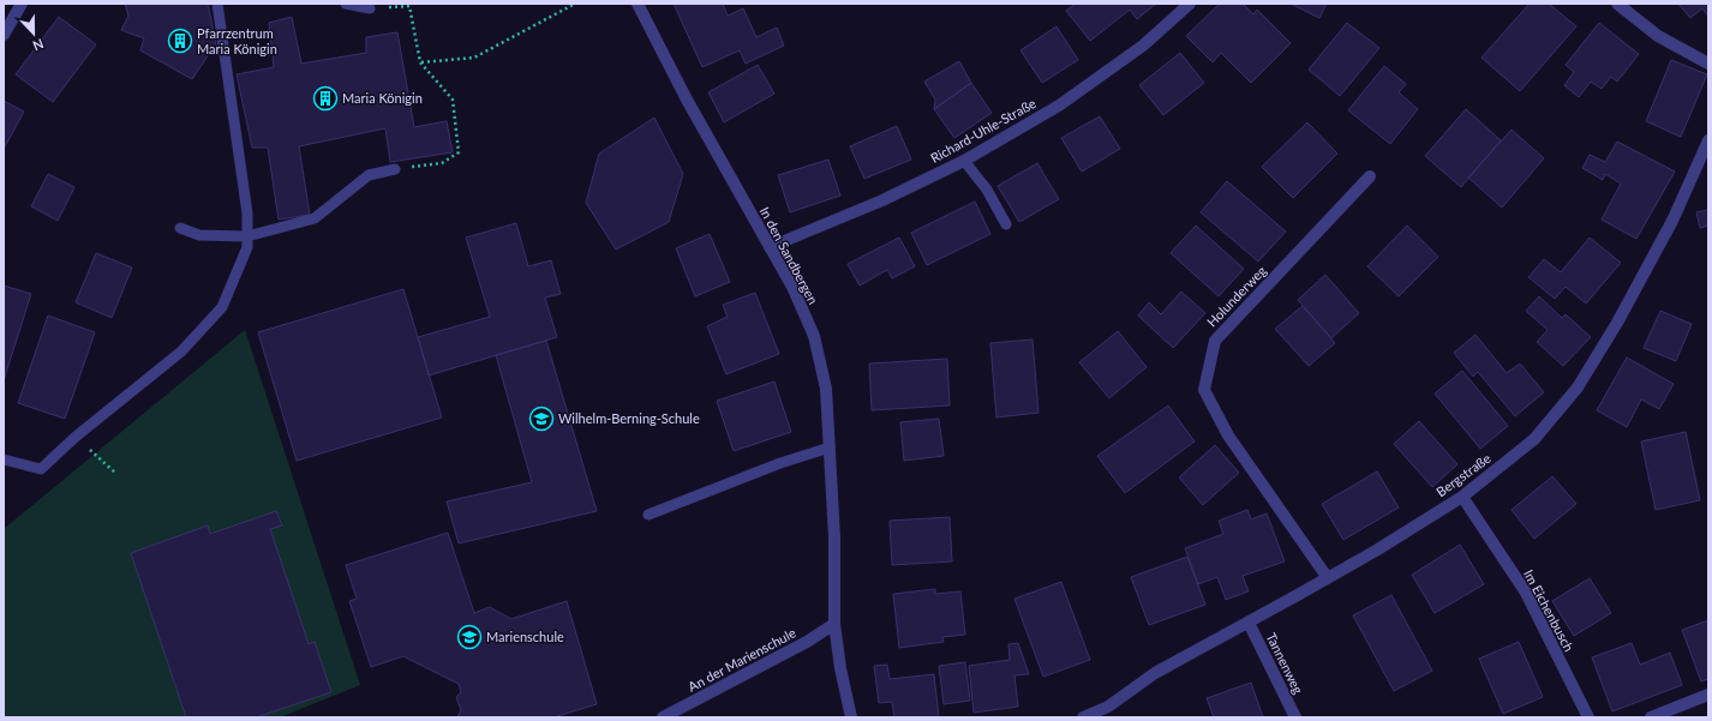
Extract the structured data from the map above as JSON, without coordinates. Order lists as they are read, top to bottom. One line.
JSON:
{"streets":{"street":["Richard-Uhle-Straße","In den Sandbergen","Holunderweg","Bergstraße","Im Eichenbusch","An der Marienschule","Tannenweg"]},"crossings":[["Richard-Uhle-Straße","In den Sandbergen"],["In den Sandbergen","An der Marienschule"],["Holunderweg","Bergstraße"],["Bergstraße","Im Eichenbusch"],["Bergstraße","Tannenweg"]],"places":{"building":["Pfarrzentrum Maria Königin","Maria Königin"],"school or university":["Wilhelm-Berning-Schule","Marienschule"]},"north":"bottom"}
